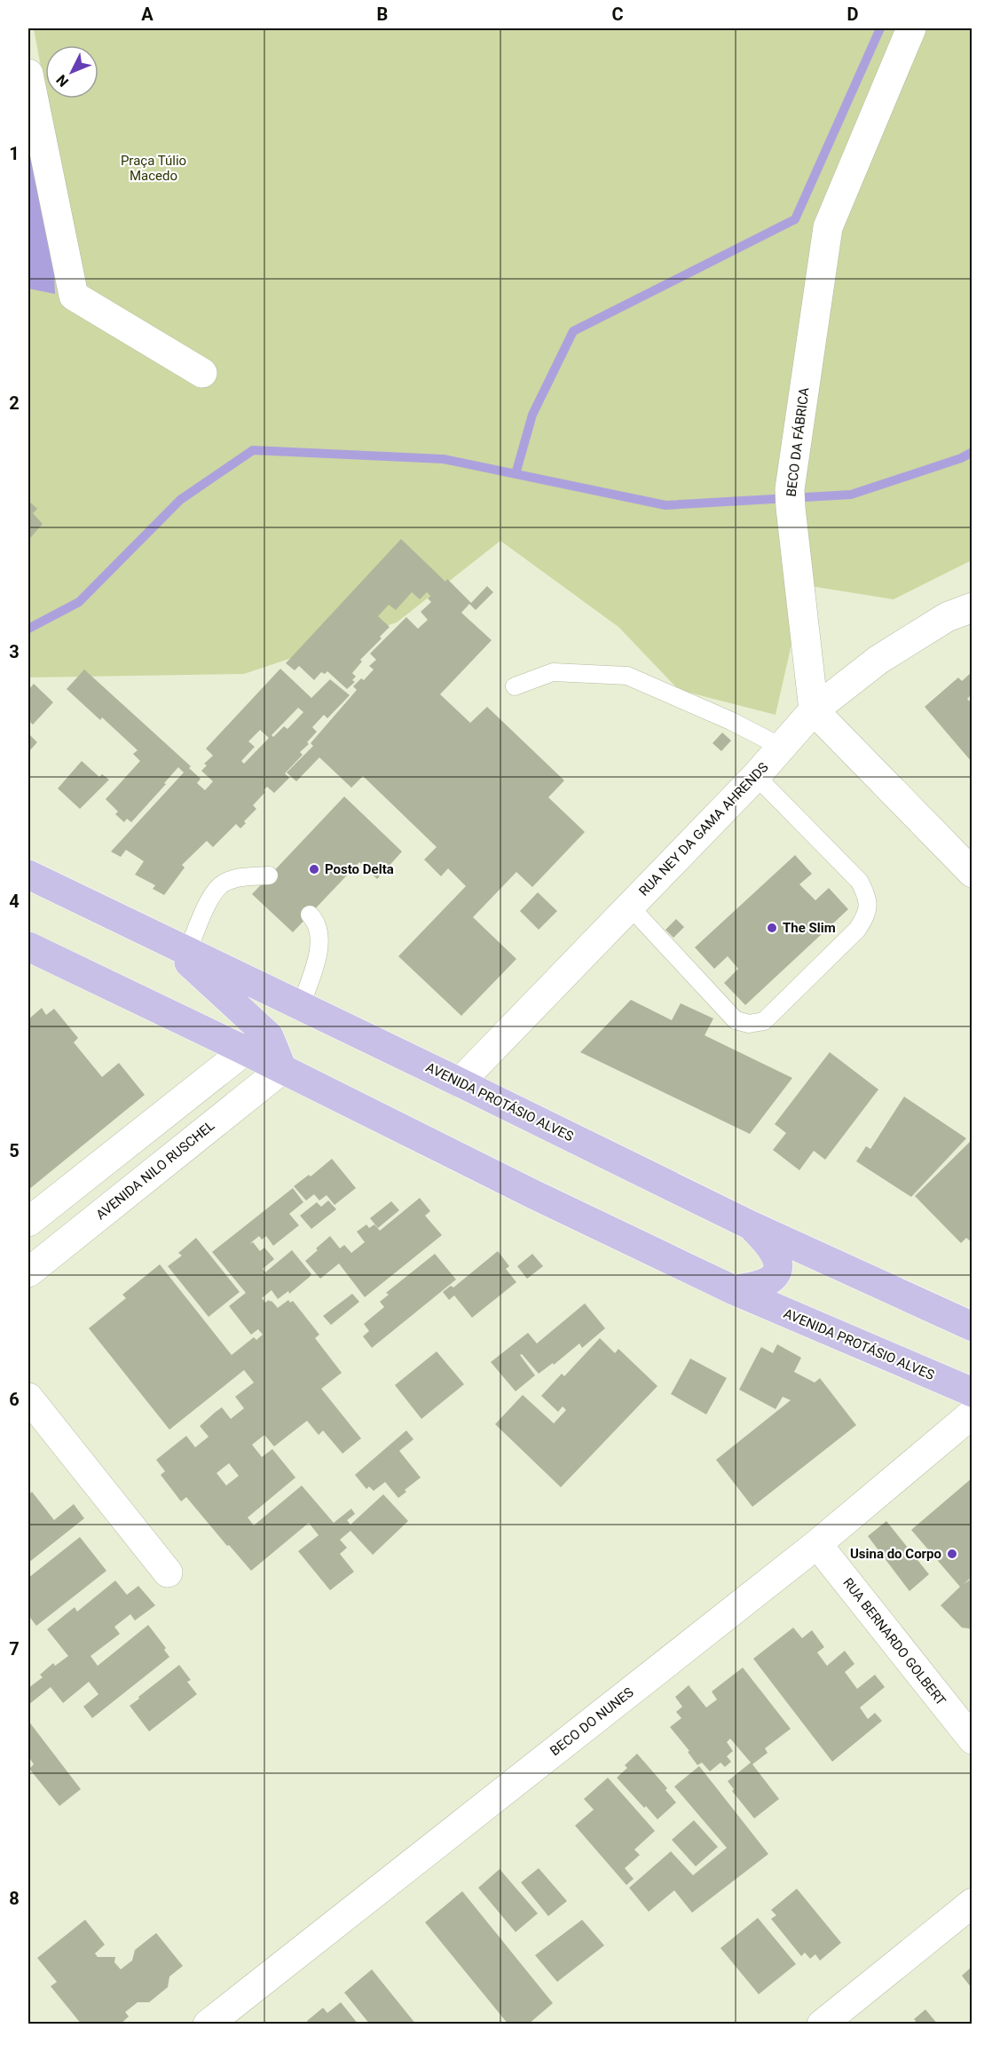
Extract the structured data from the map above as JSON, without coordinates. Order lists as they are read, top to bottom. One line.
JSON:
{"streets":{"main road":["AVENIDA PROTÁSIO ALVES"],"street":["BECO DA FÁBRICA","RUA NEY DA GAMA AHRENDS","AVENIDA NILO RUSCHEL","RUA BERNARDO GOLBERT","BECO DO NUNES"]},"crossings":[["BECO DA FÁBRICA","RUA NEY DA GAMA AHRENDS"],["RUA NEY DA GAMA AHRENDS","AVENIDA PROTÁSIO ALVES"],["AVENIDA PROTÁSIO ALVES","AVENIDA NILO RUSCHEL"],["RUA BERNARDO GOLBERT","BECO DO NUNES"]],"parks":["Praça Túlio Macedo"],"places":["Posto Delta","The Slim","Usina do Corpo"],"north":"bottom left","grid":{"columns":["A","B","C","D"],"rows":["1","2","3","4","5","6","7","8"]}}
